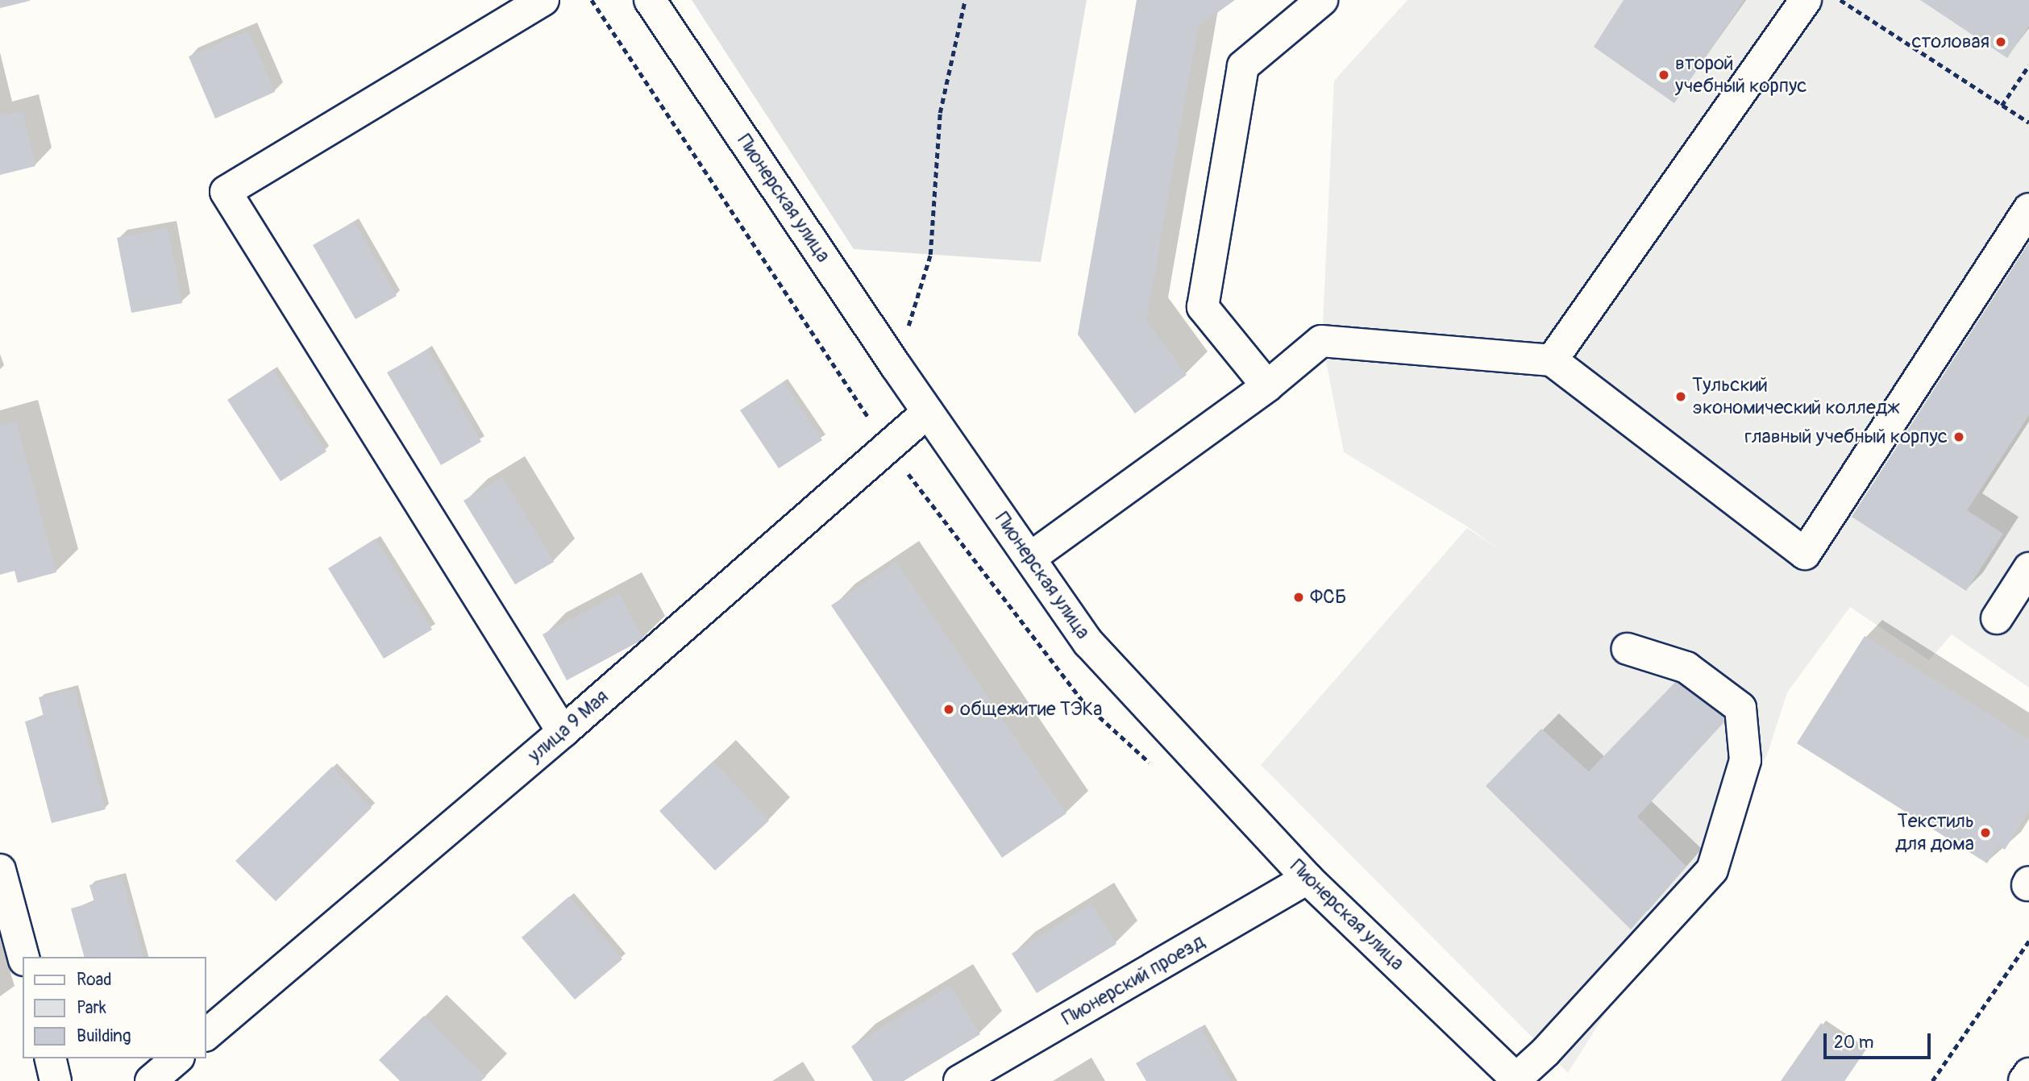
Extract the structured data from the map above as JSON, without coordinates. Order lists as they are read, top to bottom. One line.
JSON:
{"streets":{"street":["Пионерская улица","улица 9 Мая","Пионерский проезд"]},"crossings":[["Пионерская улица","улица 9 Мая"],["Пионерская улица","Пионерский проезд"]],"places":["столовая","второй учебный корпус","Тульский экономический колледж","главный учебный корпус","ФСБ","общежитие ТЭКа","Текстиль для дома"],"legend":["Road","Park","Building"],"scale_bar":"20 m"}
